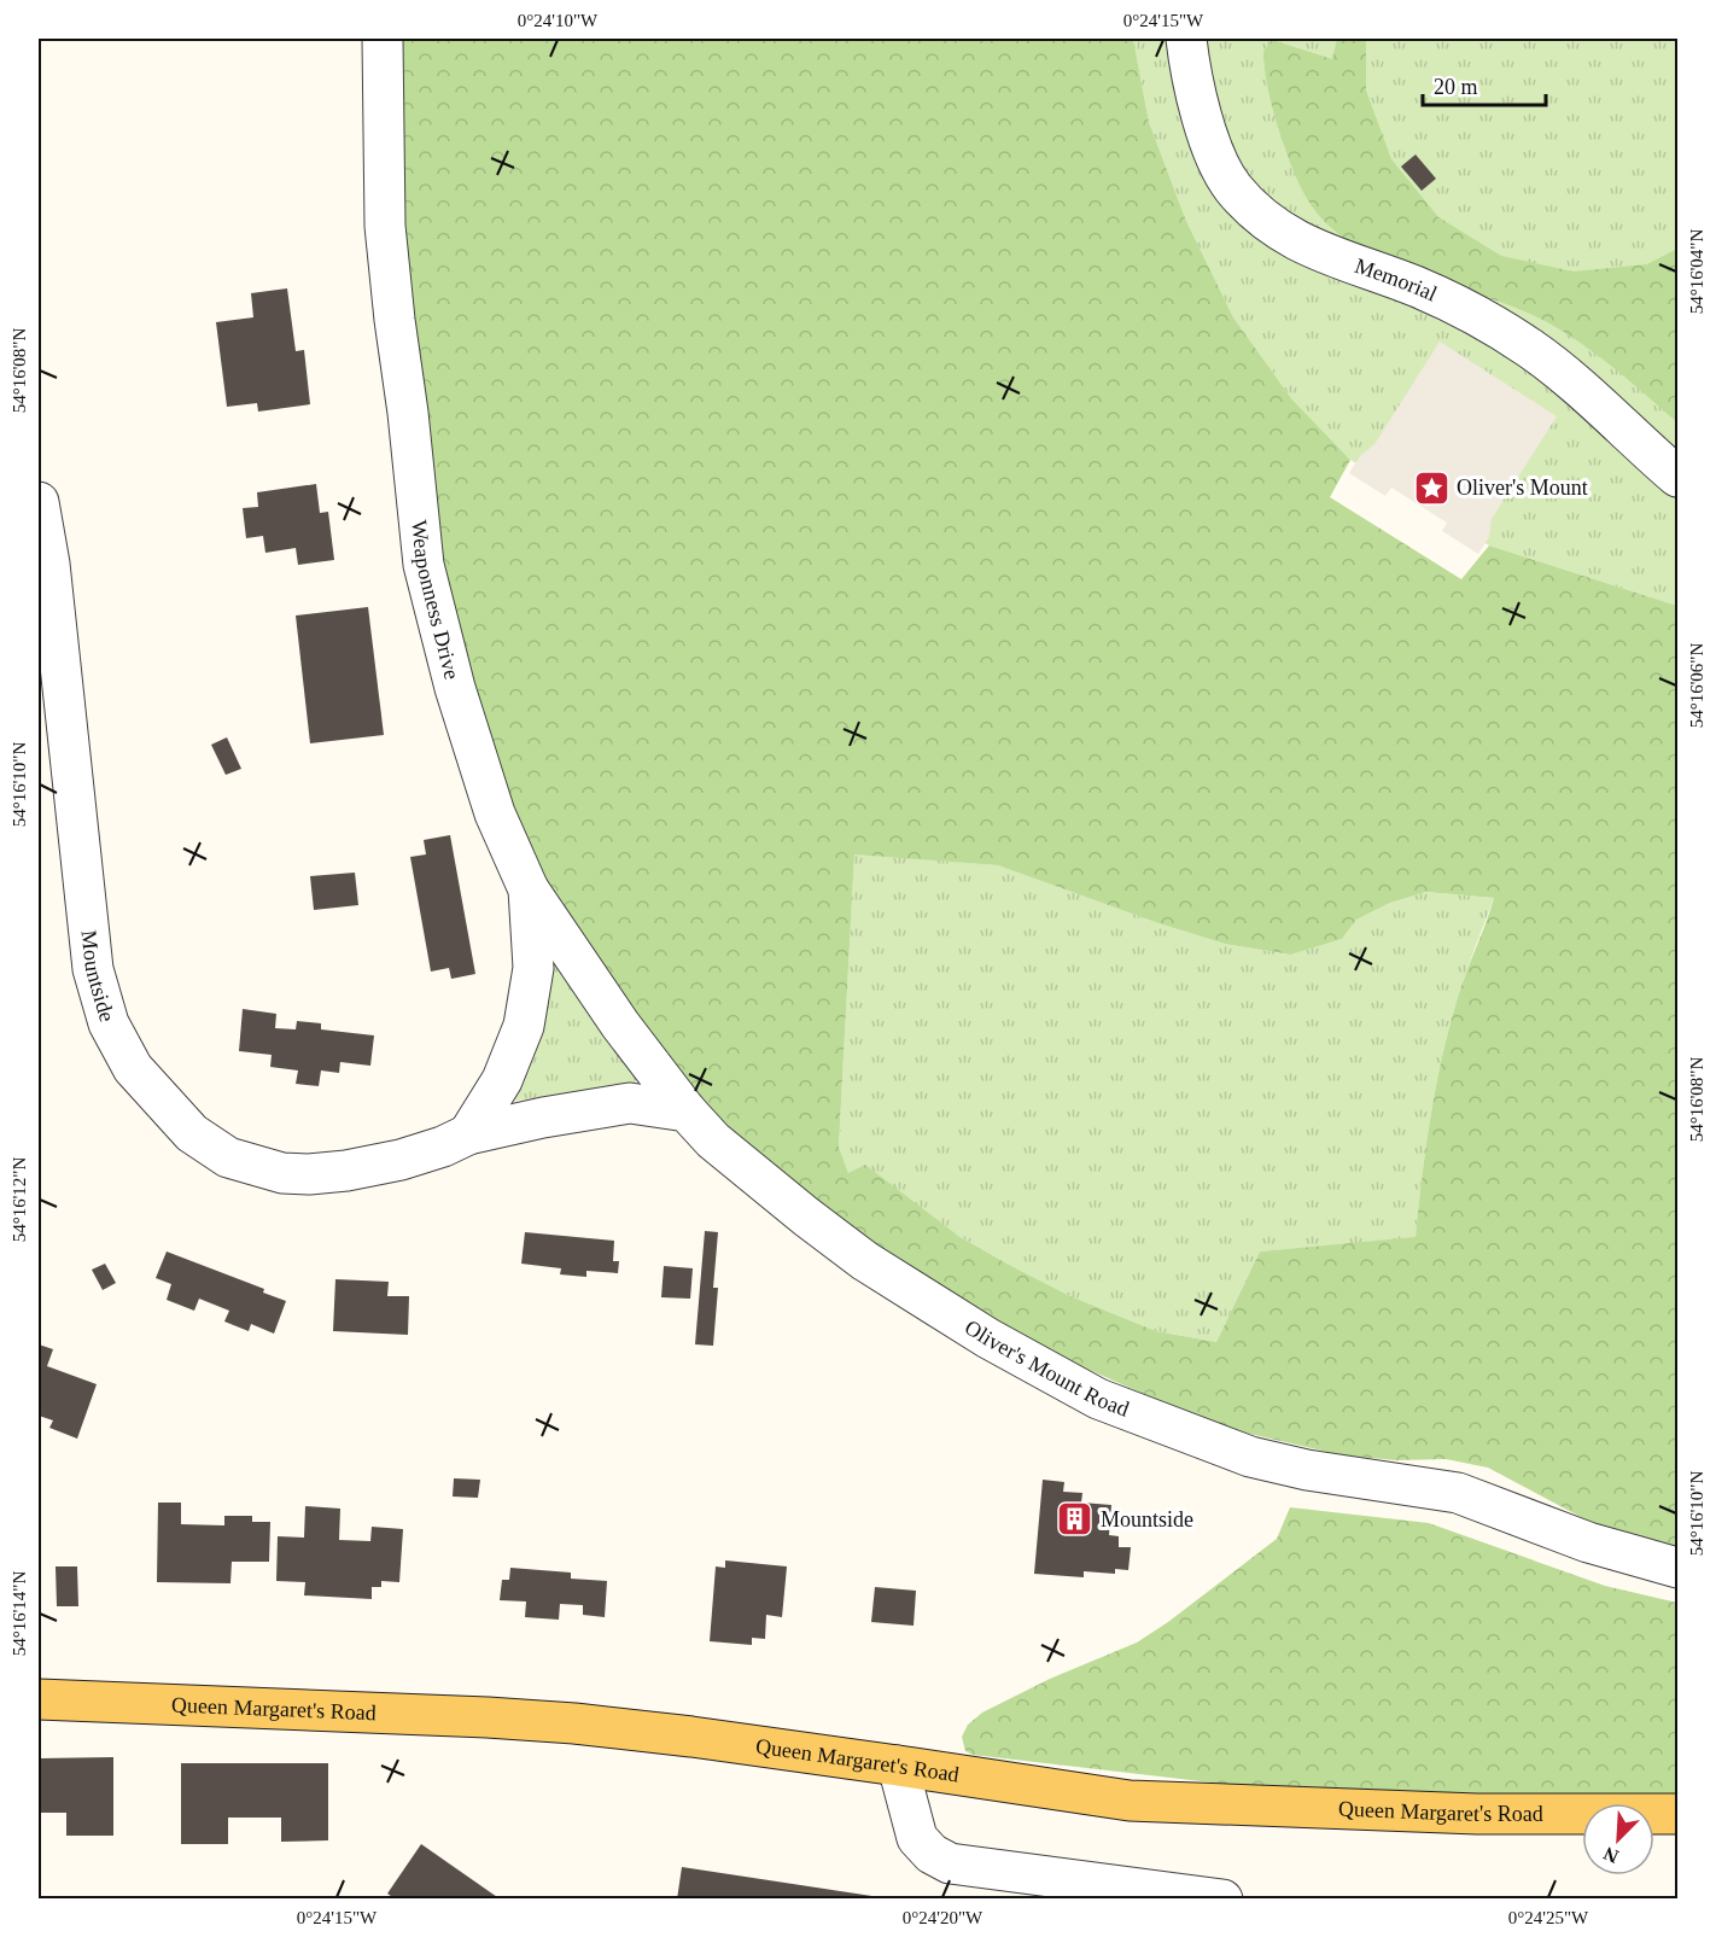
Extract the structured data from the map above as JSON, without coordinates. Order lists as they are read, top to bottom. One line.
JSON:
{"streets":{"main road":["Queen Margaret's Road"],"street":["Memorial","Weaponness Drive","Mountside","Oliver's Mount Road"]},"crossings":[["Weaponness Drive","Mountside"],["Weaponness Drive","Oliver's Mount Road"]],"places":{"place":["Oliver's Mount"],"building":["Mountside"]},"scale_bar":"20 m","north":"bottom left","coordinates":["0°24'10\"W","0°24'15\"W","54°16'04\"N","54°16'08\"N","54°16'06\"N","54°16'10\"N","54°16'12\"N","54°16'14\"N","0°24'20\"W","0°24'25\"W"]}
